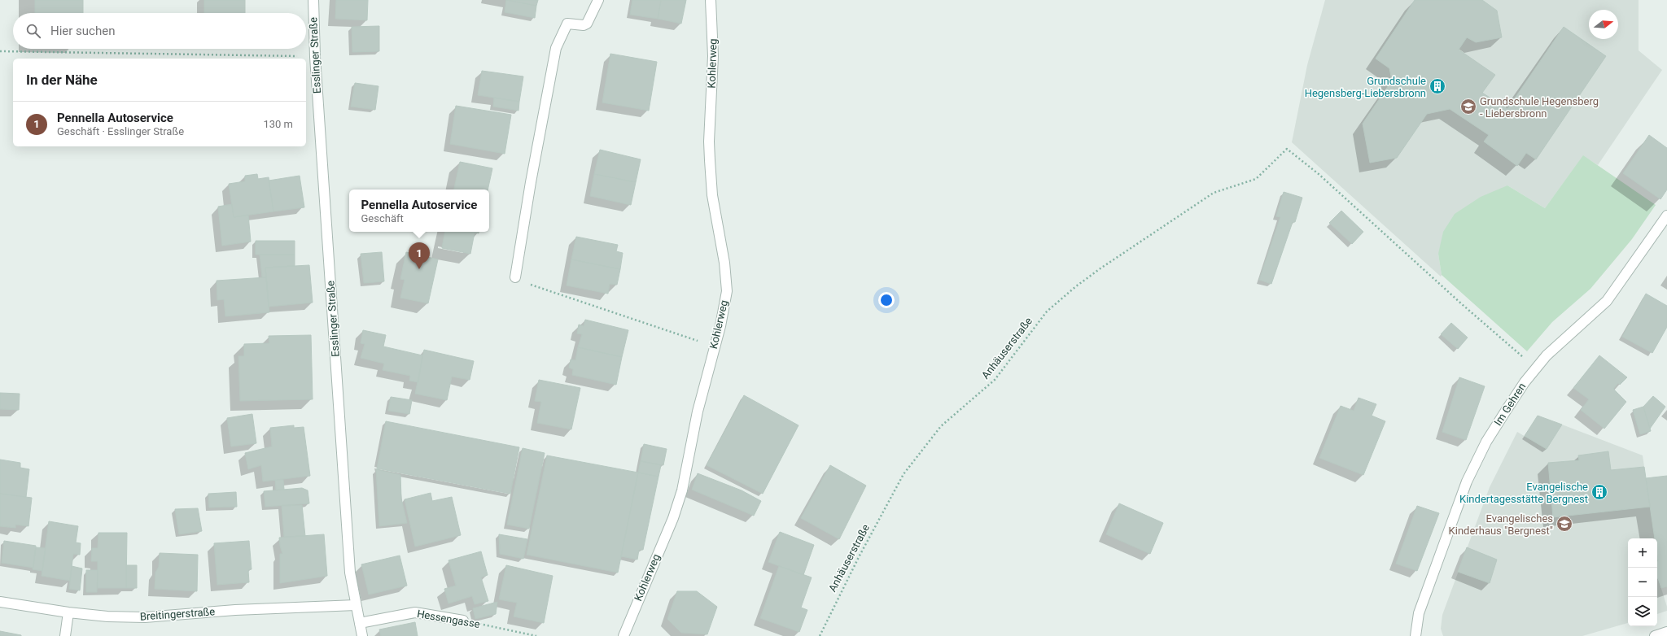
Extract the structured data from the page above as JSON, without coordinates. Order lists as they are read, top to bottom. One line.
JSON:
{"streets":{"street":["Esslinger Straße","Kohlerweg","Im Gehren","Breitingerstraße","Hessengasse"],"path":["Anhäuserstraße"]},"crossings":[["Esslinger Straße","Breitingerstraße"],["Esslinger Straße","Hessengasse"],["Anhäuserstraße","Im Gehren"]],"places":{"building":["Grundschule Hegensberg-Liebersbronn","Evangelische Kindertagesstätte Bergnest"],"school or university":["Grundschule Hegensberg - Liebersbronn","Evangelisches Kinderhaus \"Bergnest\""]},"north":"right","page":{"search":"Hier suchen","heading":"In der Nähe","list":[{"mark":"1","name":"Pennella Autoservice","note":"Geschäft · Esslinger Straße","value":"130 m"}],"popup":["Pennella Autoservice","Geschäft"],"pins":"1","map_buttons":["+","−"]}}
